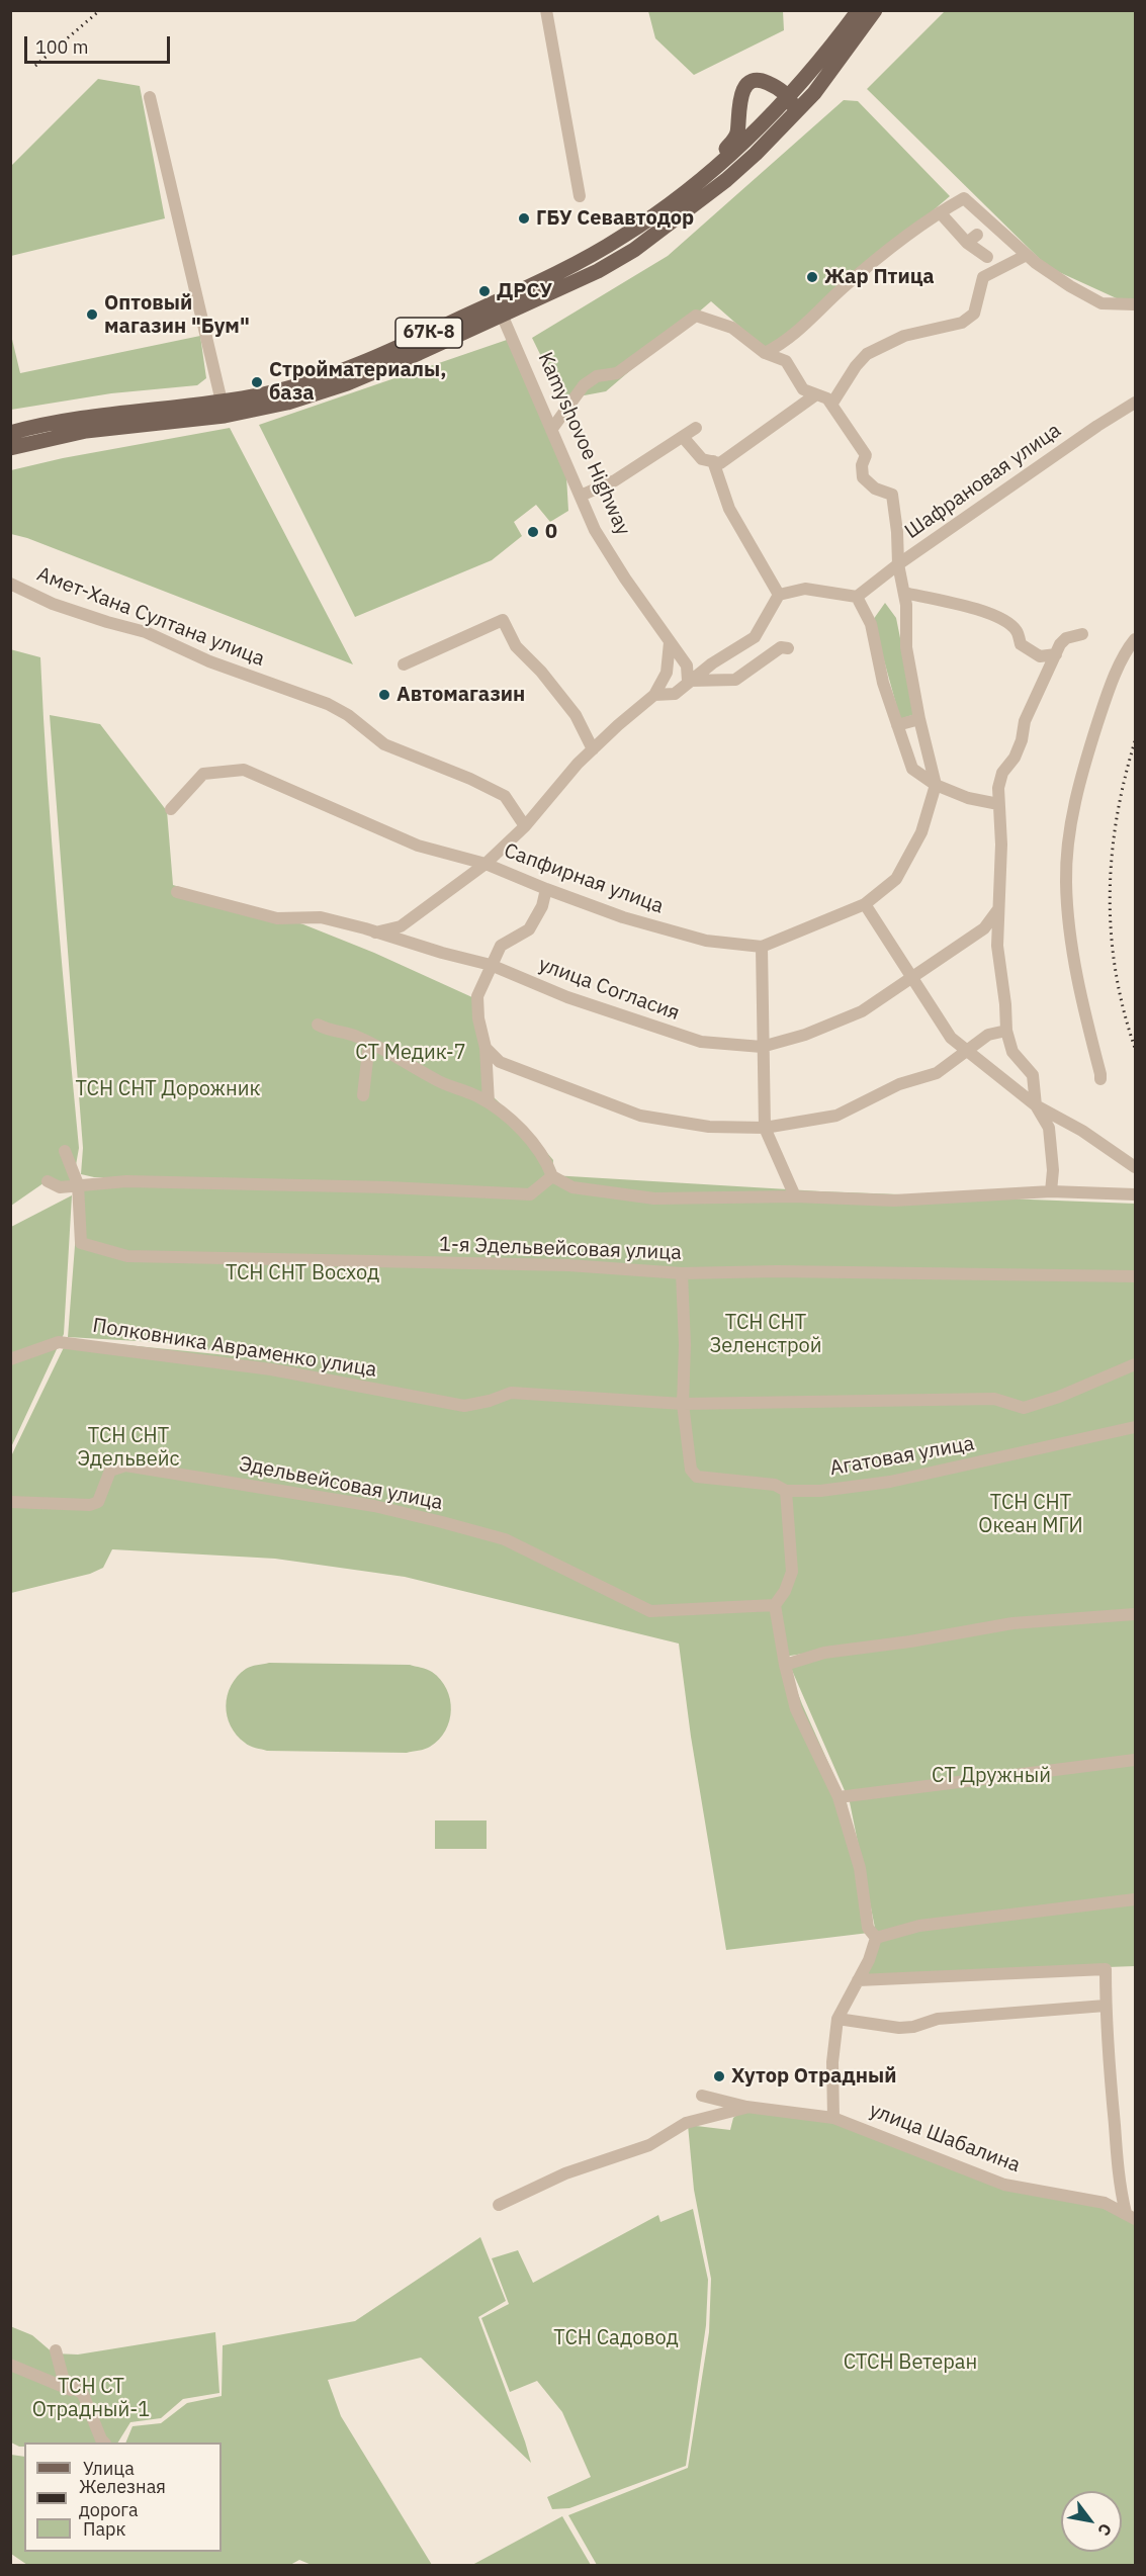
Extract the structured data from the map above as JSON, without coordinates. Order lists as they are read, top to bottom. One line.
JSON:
{"streets":{"main road":["67К-8"],"street":["Kamyshovoe Highway","Шафрановая улица","Амет-Хана Султана улица","Сапфирная улица","улица Согласия","1-я Эдельвейсовая улица","Полковника Авраменко улица","Агатовая улица","Эдельвейсовая улица","улица Шабалина"]},"crossings":[["67К-8","Kamyshovoe Highway"],["1-я Эдельвейсовая улица","Агатовая улица"],["Полковника Авраменко улица","Агатовая улица"]],"parks":["СТ Медик-7","ТСН СНТ Дорожник","ТСН СНТ Восход","ТСН СНТ Зеленстрой","ТСН СНТ Эдельвейс","ТСН СНТ Океан МГИ","СТ Дружный","ТСН Садовод","СТСН Ветеран","ТСН СТ Отрадный-1"],"places":["ГБУ Севавтодор","Жар Птица","ДРСУ","Оптовый магазин \"Бум\"","Стройматериалы, база","0","Автомагазин","Хутор Отрадный"],"legend":["Улица","Железная дорога","Парк"],"scale_bar":"100 m","north":"bottom right"}
